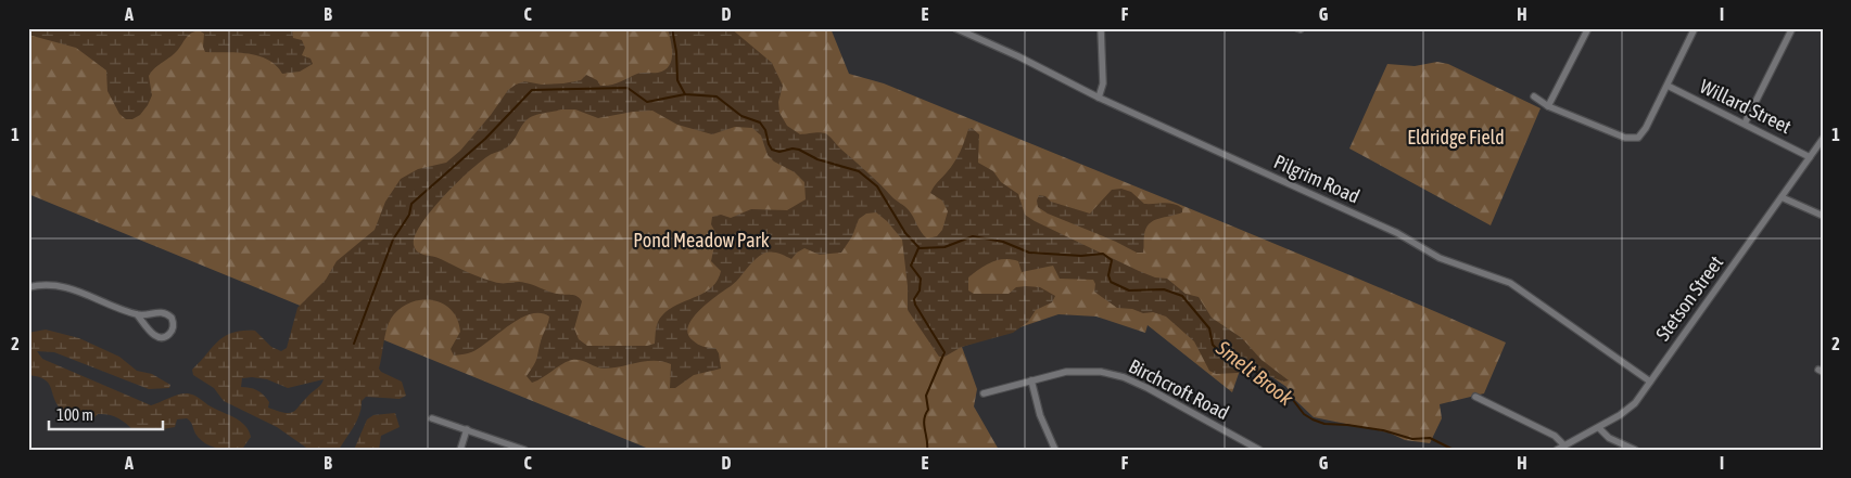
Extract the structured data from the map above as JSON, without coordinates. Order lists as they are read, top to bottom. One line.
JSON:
{"streets":{"street":["Willard Street","Pilgrim Road","Stetson Street","Birchcroft Road"]},"crossings":[["Willard Street","Stetson Street"],["Pilgrim Road","Stetson Street"]],"water":["Smelt Brook"],"parks":["Eldridge Field","Pond Meadow Park"],"scale_bar":"100 m","grid":{"columns":["A","B","C","D","E","F","G","H","I"],"rows":["1","2"]}}
